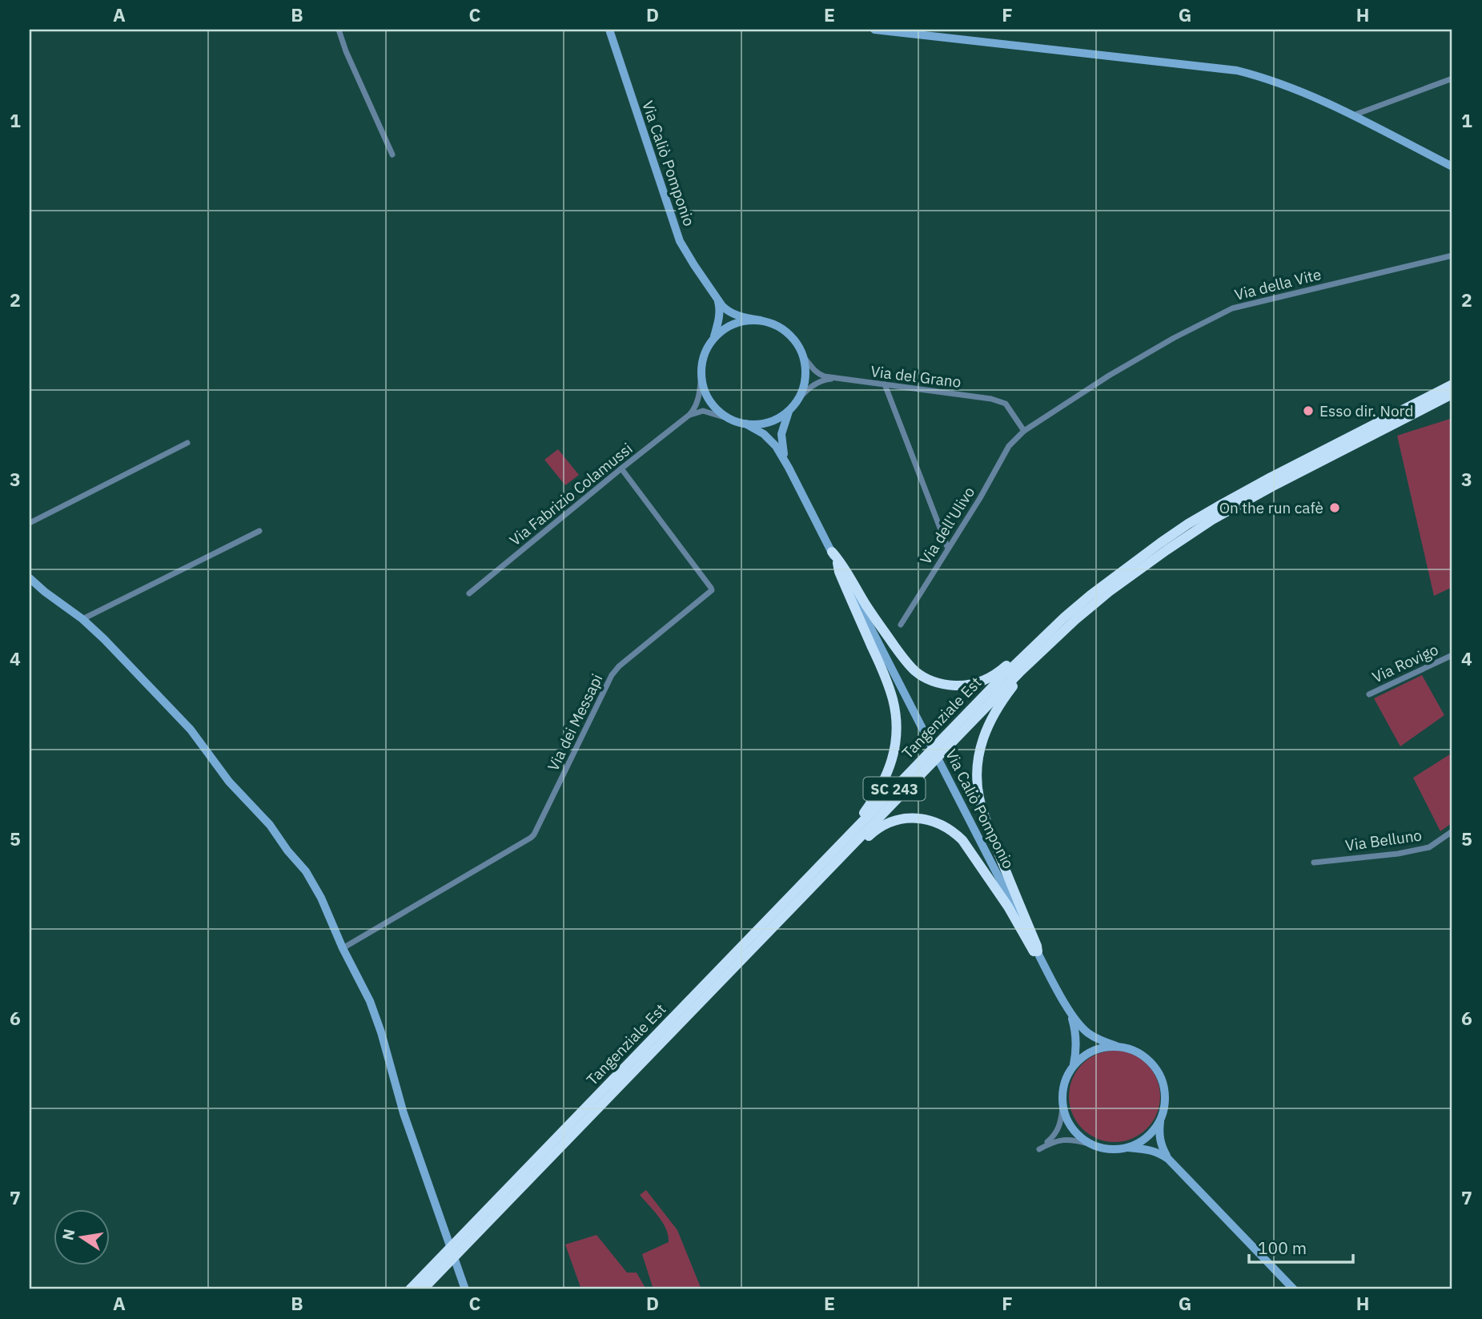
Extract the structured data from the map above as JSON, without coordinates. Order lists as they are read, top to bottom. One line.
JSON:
{"streets":{"highway":["Tangenziale Est","SC 243"],"street":["Via Caliò Pomponio","Via della Vite","Via del Grano","Via Fabrizio Colamussi","Via dell'Ulivo","Via Rovigo","Via dei Messapi","Via Belluno"]},"crossings":[["Via della Vite","Via del Grano"],["Via della Vite","Via dell'Ulivo"],["Via del Grano","Via dell'Ulivo"],["Via Fabrizio Colamussi","Via dei Messapi"]],"places":["Esso dir. Nord","On the run cafè"],"scale_bar":"100 m","north":"left","grid":{"columns":["A","B","C","D","E","F","G","H"],"rows":["1","2","3","4","5","6","7"]}}
